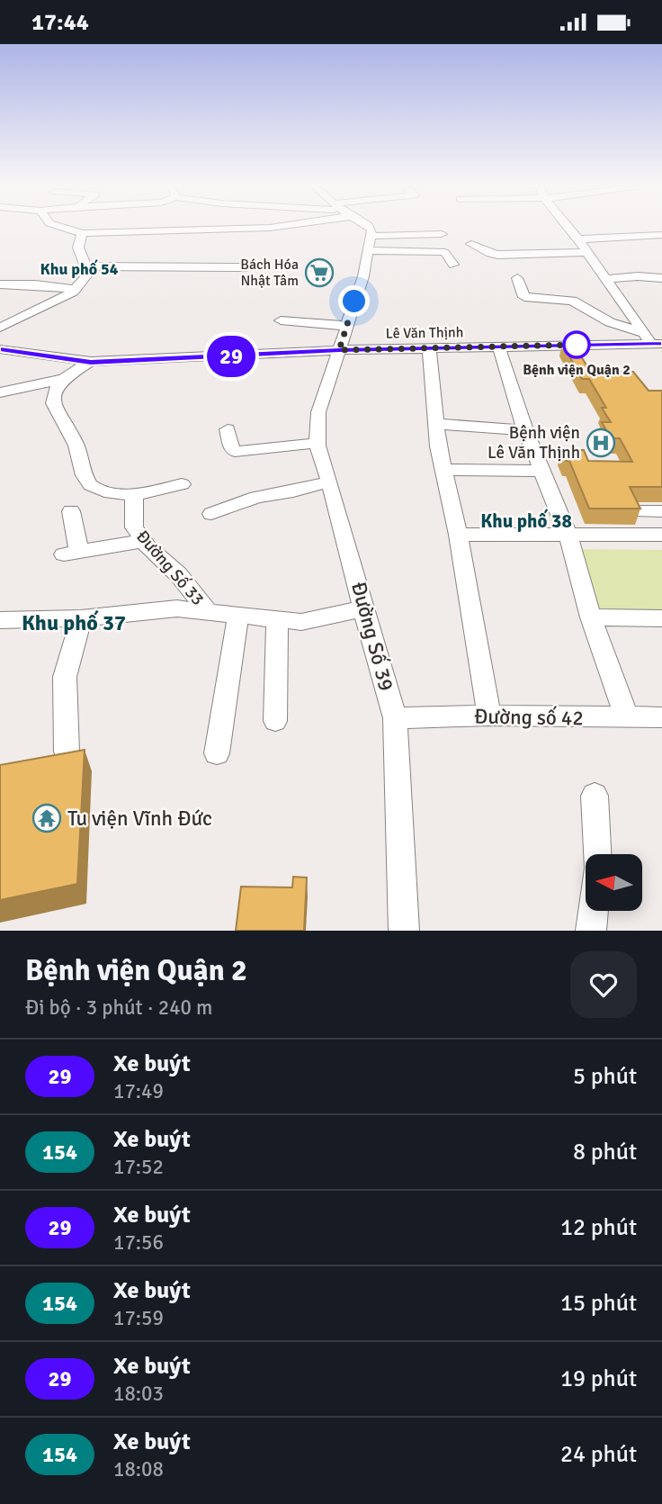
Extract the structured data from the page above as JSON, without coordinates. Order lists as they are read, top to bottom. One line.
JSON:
{"streets":{"street":["Lê Văn Thịnh","Đường Số 33","Đường Số 39","Đường số 42"]},"crossings":[["Lê Văn Thịnh","Đường Số 39"],["Đường Số 39","Đường số 42"]],"districts":["Khu phố 54","Khu phố 38","Khu phố 37"],"places":{"supermarket":["Bách Hóa Nhật Tâm"],"other":["Bệnh viện Quận 2"],"hospital":["Bệnh viện Lê Văn Thịnh"],"temple":["Tu viện Vĩnh Đức"]},"lines":["bus line 29"],"north":"left","page":{"status":"17:44","on_map":"29","heading":["Bệnh viện Quận 2","Đi bộ · 3 phút · 240 m"],"list":[{"mark":"29","name":"Xe buýt","note":"17:49","value":"5 phút"},{"mark":"154","name":"Xe buýt","note":"17:52","value":"8 phút"},{"mark":"29","name":"Xe buýt","note":"17:56","value":"12 phút"},{"mark":"154","name":"Xe buýt","note":"17:59","value":"15 phút"},{"mark":"29","name":"Xe buýt","note":"18:03","value":"19 phút"},{"mark":"154","name":"Xe buýt","note":"18:08","value":"24 phút"}]}}
